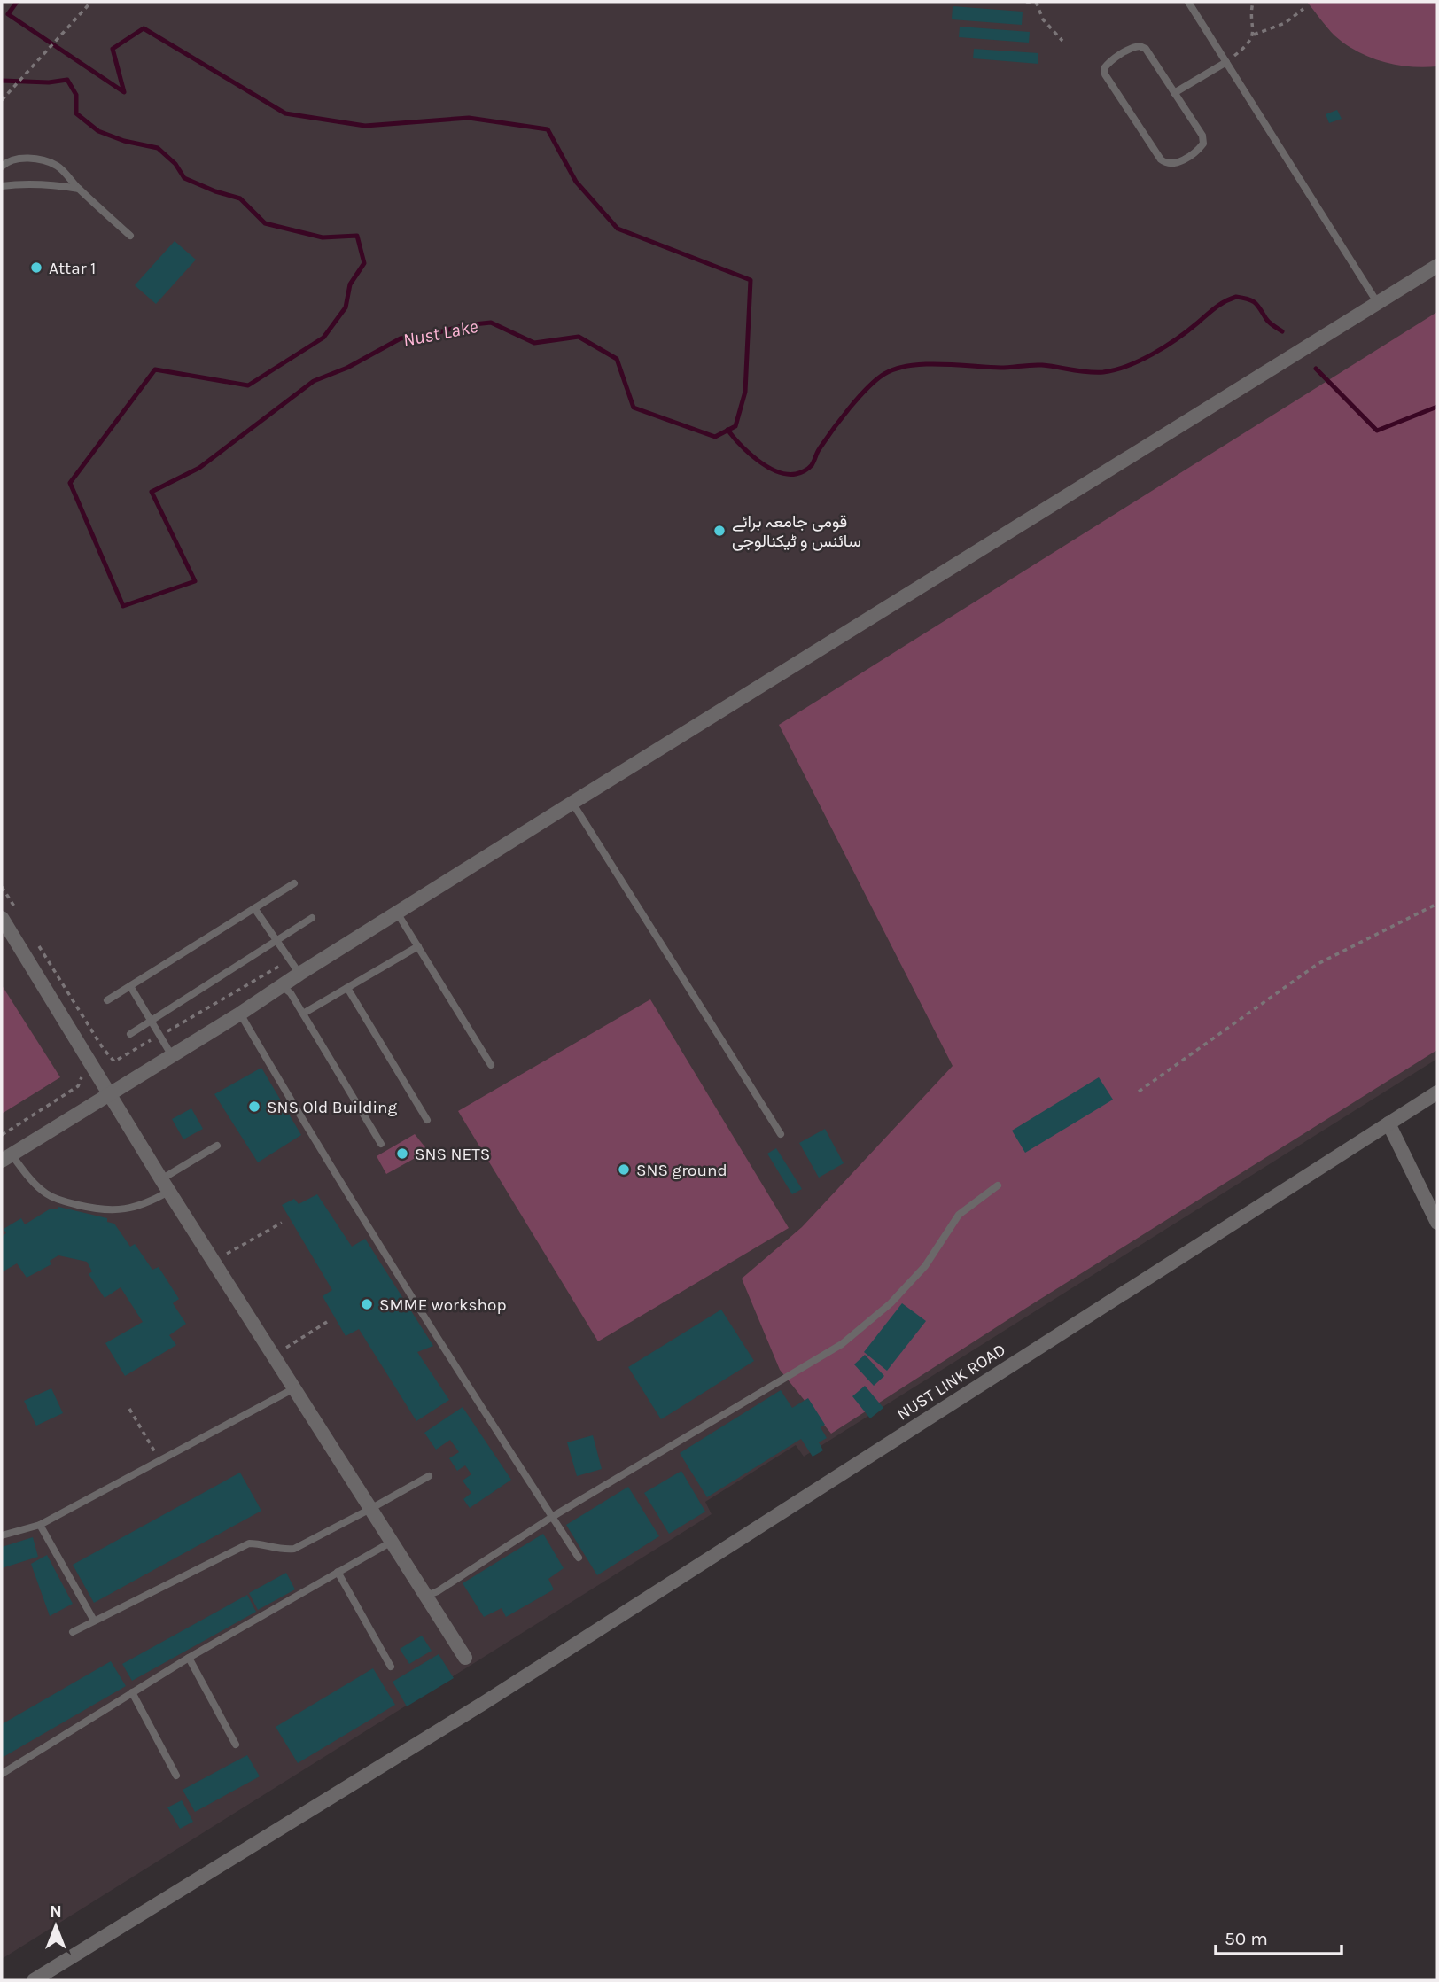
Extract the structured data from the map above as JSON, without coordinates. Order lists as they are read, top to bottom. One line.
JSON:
{"streets":{"street":["NUST LINK ROAD"]},"water":["Nust Lake"],"places":["Attar 1","قومی جامعہ برائے سائنس و ٹیکنالوجی","SNS Old Building","SNS NETS","SNS ground","SMME workshop"],"scale_bar":"50 m","north":"top"}
